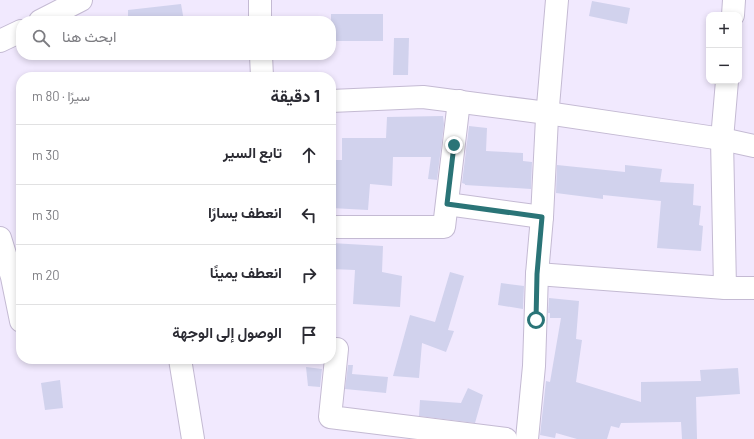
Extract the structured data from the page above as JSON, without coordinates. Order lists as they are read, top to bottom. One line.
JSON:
{"page":{"map_buttons":["+","−"],"search":"ابحث هنا","heading":["1 دقيقة","سيرًا · 80 m"],"list":[["تابع السير","30 m"],["انعطف يسارًا","30 m"],["انعطف يمينًا","20 m"],"الوصول إلى الوجهة"]}}
